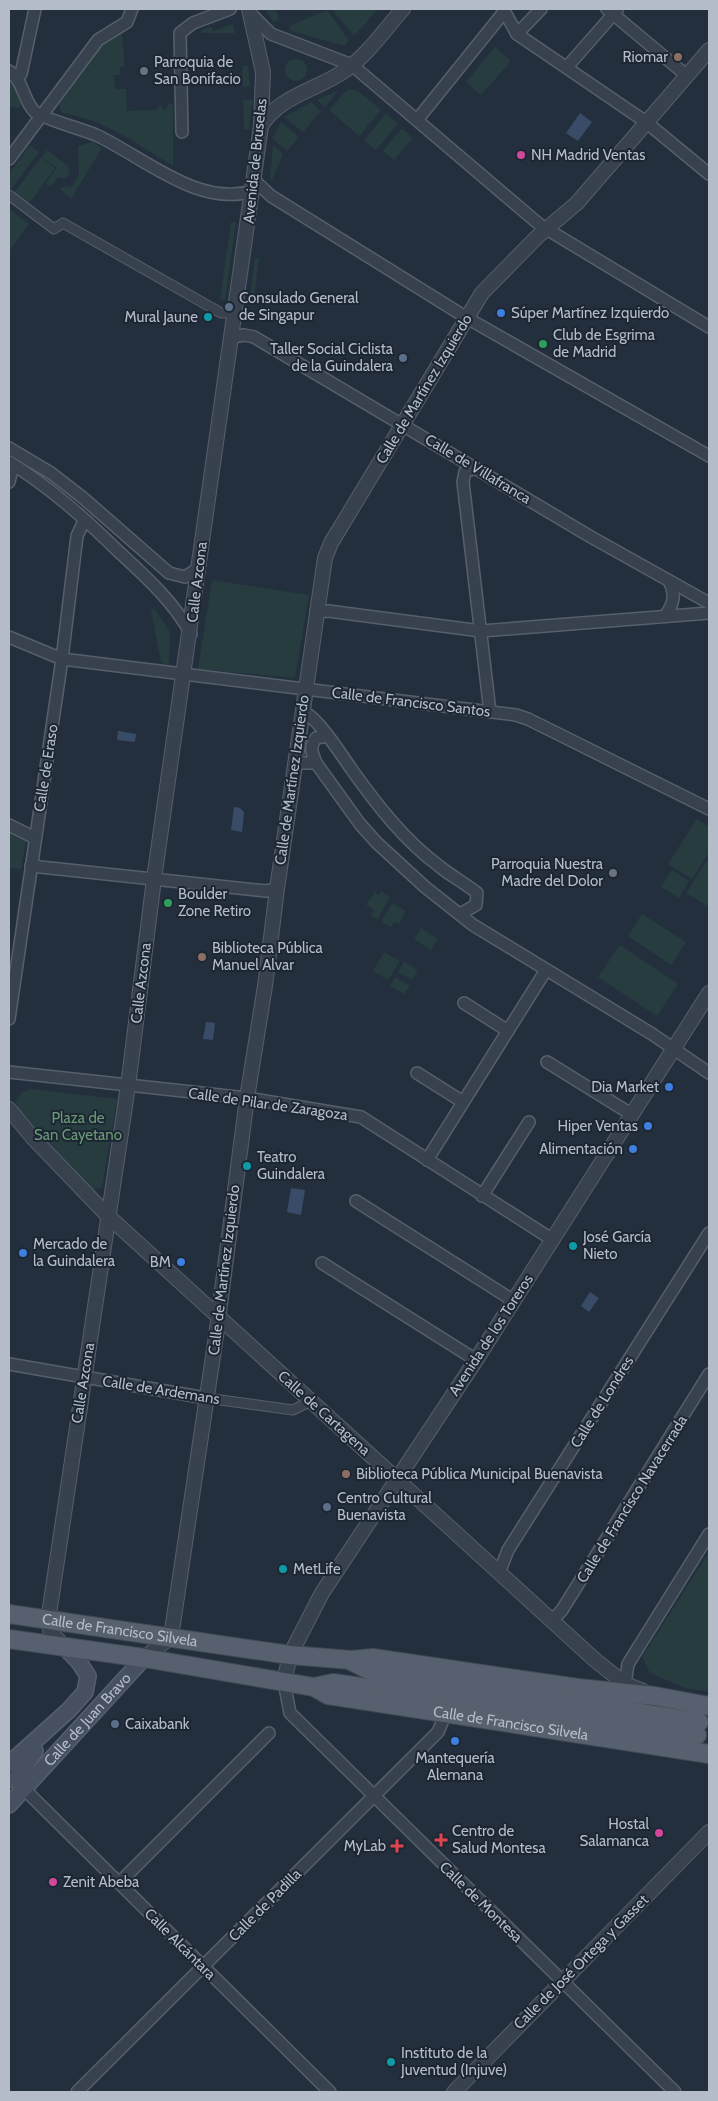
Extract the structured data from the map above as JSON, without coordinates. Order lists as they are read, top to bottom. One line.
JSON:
{"streets":{"main road":["Calle de Francisco Silvela","Calle de Juan Bravo"],"street":["Avenida de Bruselas","Calle de Martínez Izquierdo","Calle de Villafranca","Calle Azcona","Calle de Francisco Santos","Calle de Eraso","Calle de Pilar de Zaragoza","Avenida de los Toreros","Calle de Ardemans","Calle de Londres","Calle de Cartagena","Calle de Francisco Navacerrada","Calle de Montesa","Calle de Padilla","Calle Alcántara","Calle de José Ortega y Gasset"]},"crossings":[["Avenida de Bruselas","Calle Azcona"],["Calle de Martínez Izquierdo","Calle de Villafranca"],["Calle de Martínez Izquierdo","Calle de Francisco Santos"],["Calle de Martínez Izquierdo","Calle de Pilar de Zaragoza"],["Calle de Martínez Izquierdo","Calle de Ardemans"],["Calle de Martínez Izquierdo","Calle de Cartagena"],["Calle de Martínez Izquierdo","Calle de Francisco Silvela"],["Calle de Martínez Izquierdo","Calle de Juan Bravo"],["Calle de Villafranca","Calle Azcona"],["Calle Azcona","Calle de Francisco Santos"],["Calle Azcona","Calle de Pilar de Zaragoza"],["Calle Azcona","Calle de Ardemans"],["Calle Azcona","Calle de Cartagena"],["Calle Azcona","Calle de Francisco Silvela"],["Calle de Francisco Santos","Calle de Eraso"],["Calle de Pilar de Zaragoza","Avenida de los Toreros"],["Avenida de los Toreros","Calle de Cartagena"],["Avenida de los Toreros","Calle de Francisco Silvela"],["Avenida de los Toreros","Calle de Montesa"],["Calle de Ardemans","Calle de Cartagena"],["Calle de Londres","Calle de Cartagena"],["Calle de Cartagena","Calle de Francisco Navacerrada"],["Calle de Cartagena","Calle de Francisco Silvela"],["Calle de Francisco Silvela","Calle de Juan Bravo"],["Calle de Francisco Silvela","Calle de Montesa"],["Calle de Francisco Silvela","Calle de Padilla"],["Calle de Juan Bravo","Calle Alcántara"],["Calle de Montesa","Calle de Padilla"],["Calle de Montesa","Calle de José Ortega y Gasset"],["Calle de Padilla","Calle Alcántara"]],"parks":["Plaza de San Cayetano"],"places":{"other":["Riomar","Parroquia de San Bonifacio","NH Madrid Ventas","Consulado General de Singapur","Súper Martínez Izquierdo","Mural Jaune","Club de Esgrima de Madrid","Taller Social Ciclista de la Guindalera","Parroquia Nuestra Madre del Dolor","Boulder Zone Retiro","Biblioteca Pública Manuel Alvar","Dia Market","Hiper Ventas","Alimentación","Teatro Guindalera","José García Nieto","Mercado de la Guindalera","BM","Biblioteca Pública Municipal Buenavista","Centro Cultural Buenavista","MetLife","Caixabank","Mantequería Alemana","Hostal Salamanca","Zenit Abeba","Instituto de la Juventud (Injuve)"],"health":["Centro de Salud Montesa","MyLab"]}}
